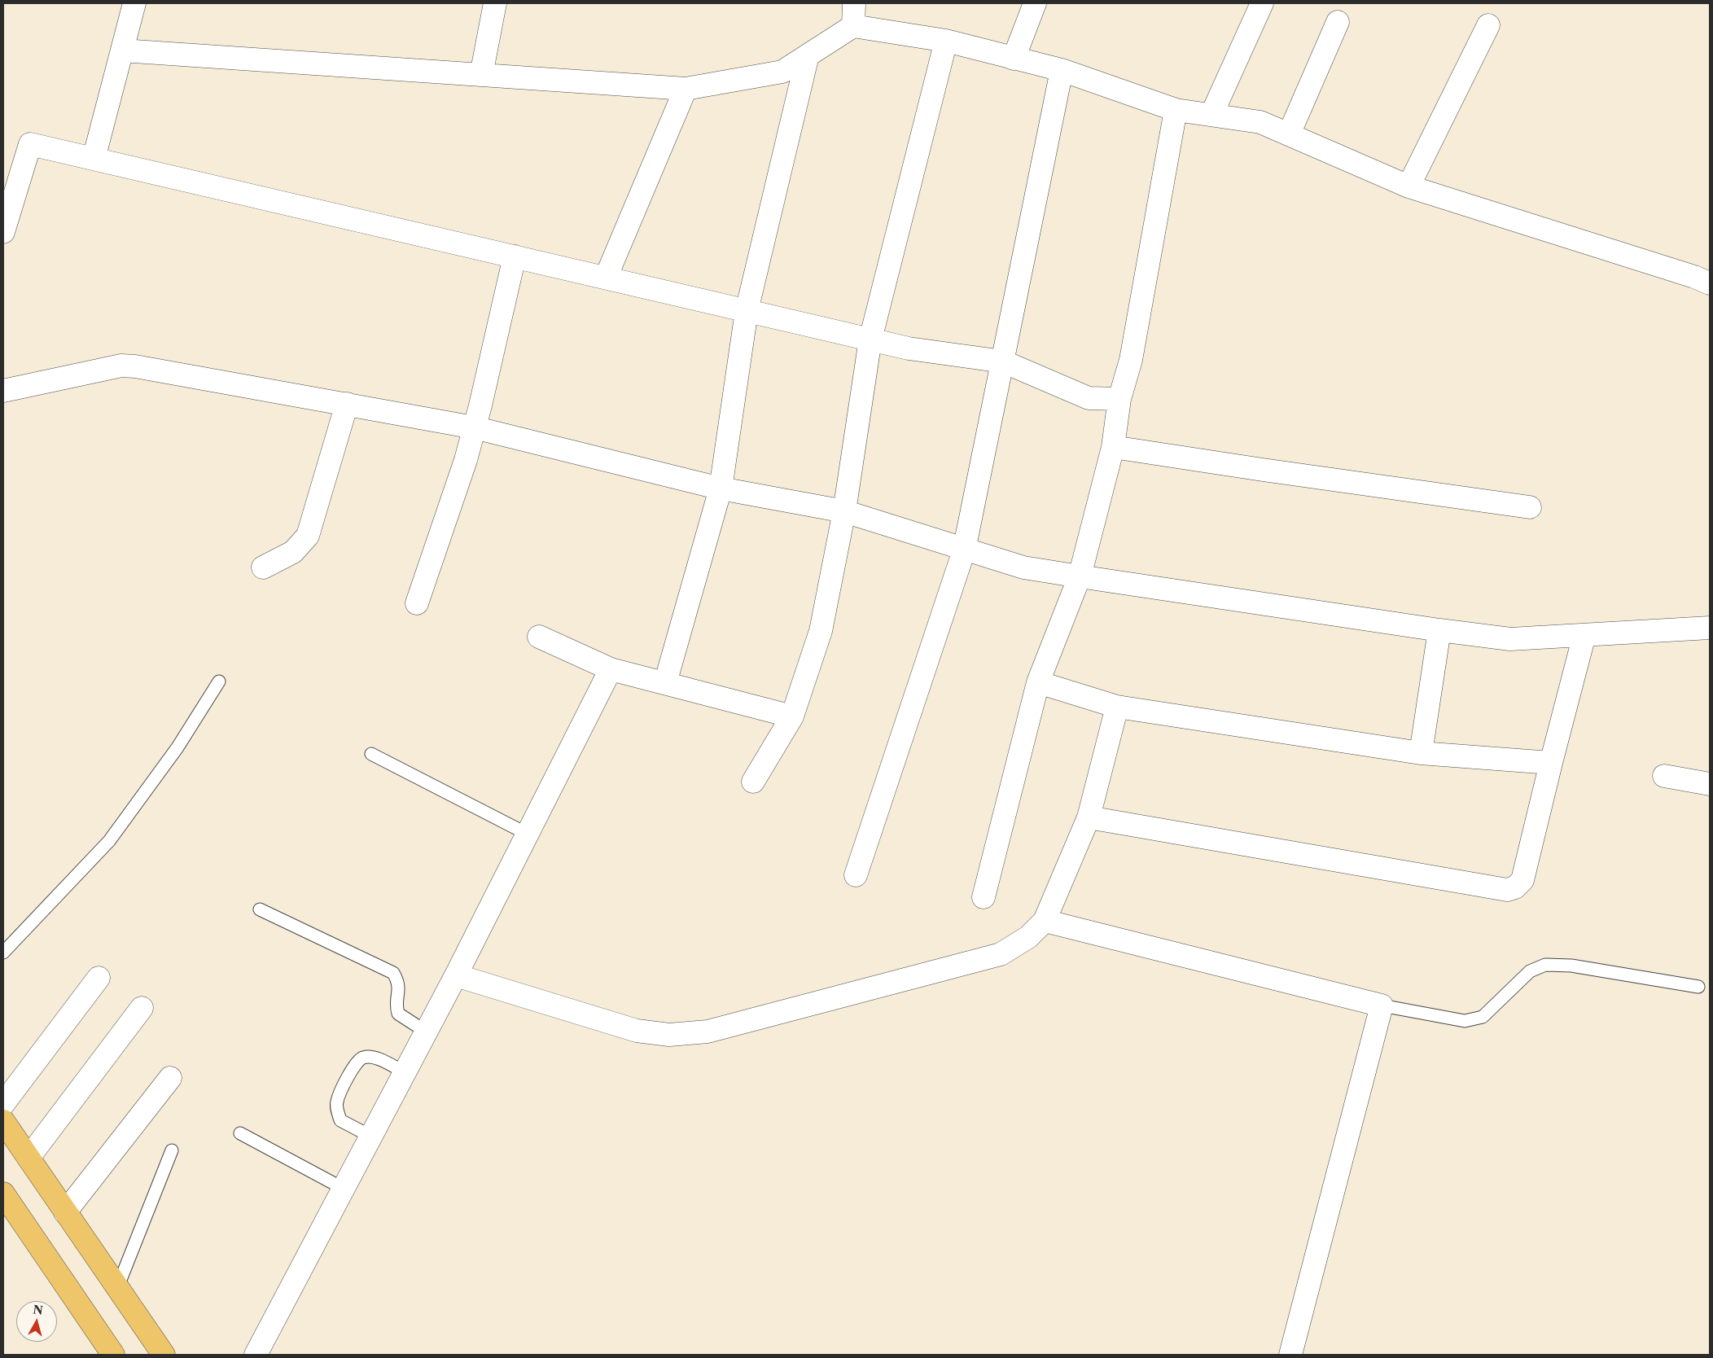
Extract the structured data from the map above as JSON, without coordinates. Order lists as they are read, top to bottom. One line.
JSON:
{"north":"top"}
